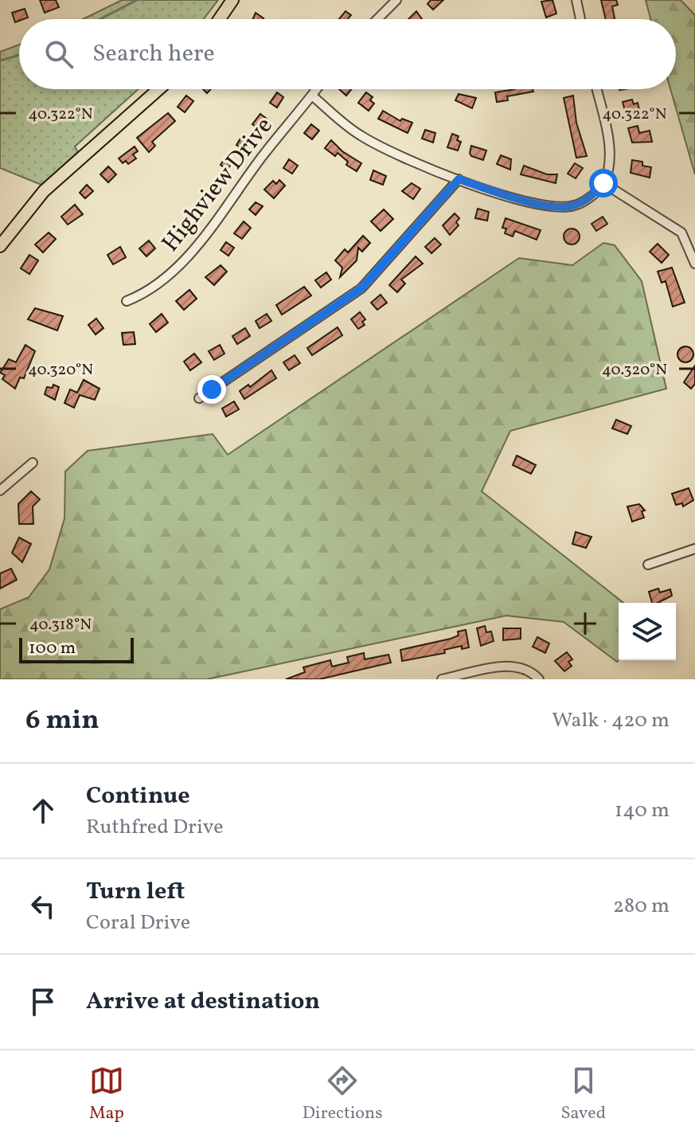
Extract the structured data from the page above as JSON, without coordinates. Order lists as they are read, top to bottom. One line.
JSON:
{"streets":{"street":["Highview Drive"]},"scale_bar":"100 m","page":{"search":"Search here","scale":"100 m","heading":["6 min","Walk · 420 m"],"list":[["Continue","Ruthfred Drive","140 m"],["Turn left","Coral Drive","280 m"],"Arrive at destination"],"nav":["Map","Directions","Saved"]},"coordinates":["40.322°N","40.320°N","40.318°N"]}
